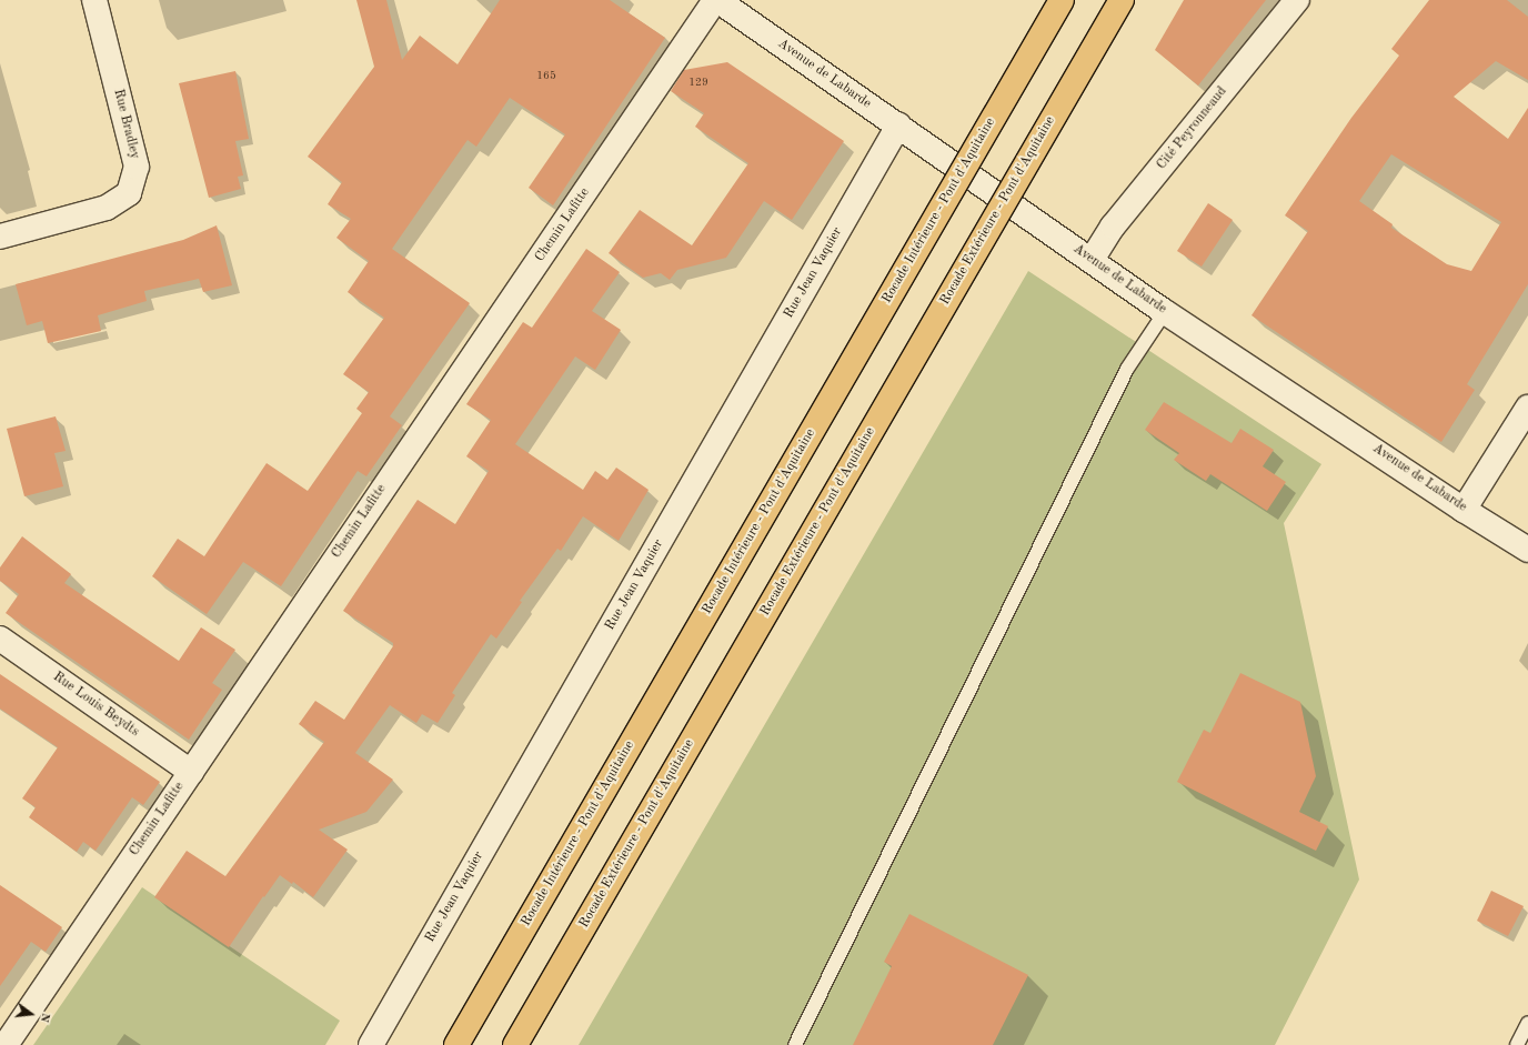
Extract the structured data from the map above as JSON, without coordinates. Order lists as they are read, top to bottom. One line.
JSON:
{"streets":{"highway":["Rocade Intérieure - Pont d'Aquitaine","Rocade Extérieure - Pont d'Aquitaine"],"street":["Avenue de Labarde","Rue Bradley","Cité Peyronneaud","Chemin Lafitte","Rue Jean Vaquier","Rue Louis Beydts"]},"crossings":[["Avenue de Labarde","Cité Peyronneaud"],["Avenue de Labarde","Chemin Lafitte"],["Avenue de Labarde","Rue Jean Vaquier"],["Chemin Lafitte","Rue Louis Beydts"]],"house_numbers":["165","129"],"north":"right"}
